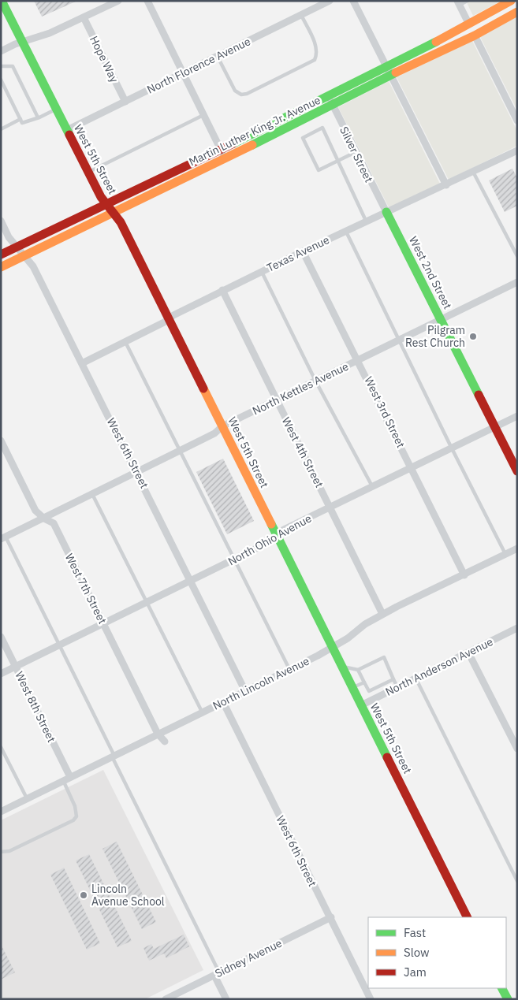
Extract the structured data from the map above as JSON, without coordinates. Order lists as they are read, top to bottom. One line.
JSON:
{"streets":{"street":["Hope Way","North Florence Avenue","Martin Luther King Jr. Avenue","Silver Street","West 5th Street","Texas Avenue","West 2nd Street","North Kettles Avenue","West 3rd Street","West 4th Street","West 6th Street","North Ohio Avenue","West 7th Street","North Anderson Avenue","North Lincoln Avenue","West 8th Street","Sidney Avenue"]},"crossings":[["Hope Way","North Florence Avenue"],["North Florence Avenue","West 5th Street"],["Martin Luther King Jr. Avenue","Silver Street"],["Martin Luther King Jr. Avenue","West 5th Street"],["Martin Luther King Jr. Avenue","West 6th Street"],["Silver Street","Texas Avenue"],["Silver Street","West 2nd Street"],["West 5th Street","Texas Avenue"],["West 5th Street","North Kettles Avenue"],["West 5th Street","North Ohio Avenue"],["West 5th Street","North Anderson Avenue"],["West 5th Street","North Lincoln Avenue"],["Texas Avenue","West 2nd Street"],["Texas Avenue","West 3rd Street"],["Texas Avenue","West 4th Street"],["Texas Avenue","West 6th Street"],["West 2nd Street","North Kettles Avenue"],["West 2nd Street","North Ohio Avenue"],["North Kettles Avenue","West 3rd Street"],["North Kettles Avenue","West 4th Street"],["North Kettles Avenue","West 6th Street"],["North Kettles Avenue","West 7th Street"],["West 3rd Street","North Ohio Avenue"],["West 3rd Street","North Lincoln Avenue"],["West 4th Street","North Ohio Avenue"],["West 4th Street","North Lincoln Avenue"],["West 6th Street","North Ohio Avenue"],["West 6th Street","North Lincoln Avenue"],["West 6th Street","Sidney Avenue"],["North Ohio Avenue","West 7th Street"],["North Ohio Avenue","West 8th Street"],["West 7th Street","North Lincoln Avenue"],["North Lincoln Avenue","West 8th Street"]],"places":["Pilgram Rest Church","Lincoln Avenue School"],"legend":["Fast","Slow","Jam"]}
